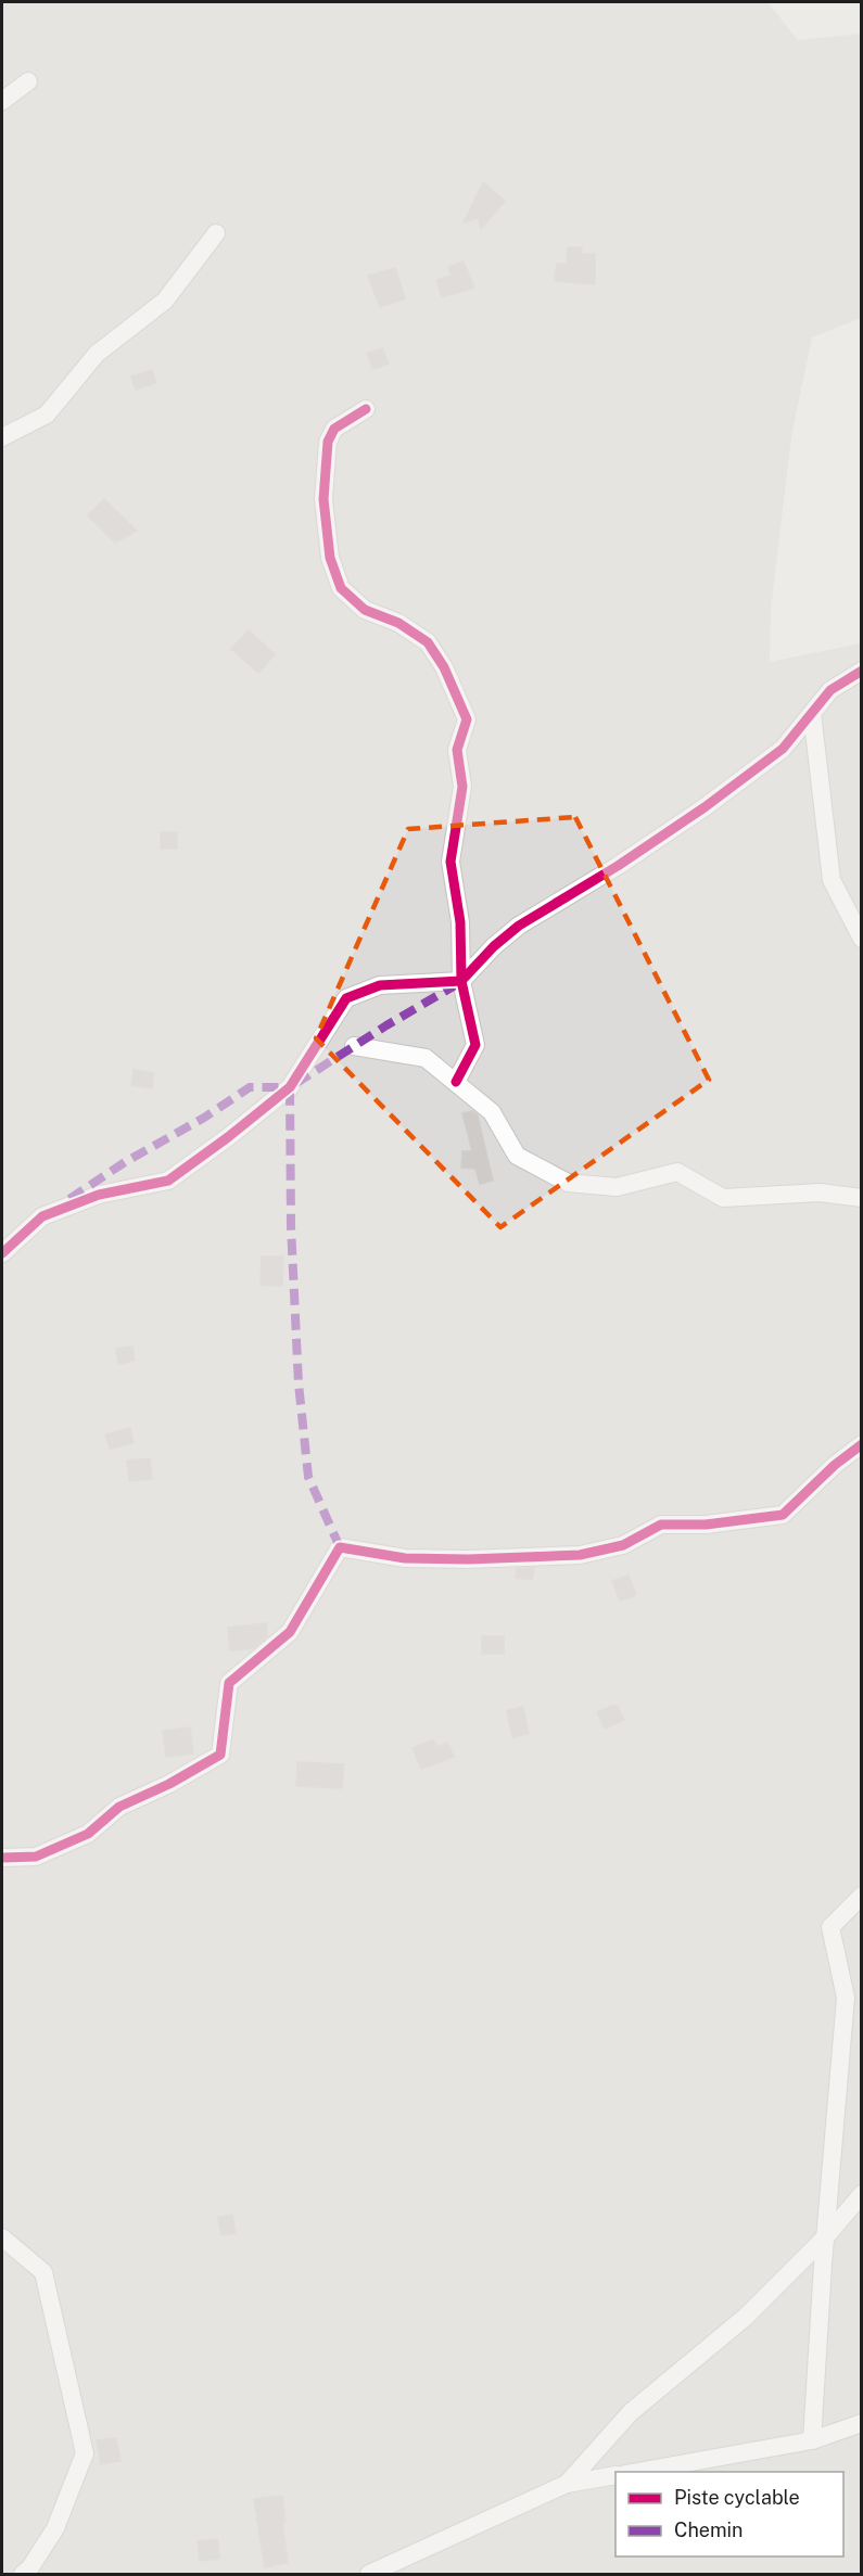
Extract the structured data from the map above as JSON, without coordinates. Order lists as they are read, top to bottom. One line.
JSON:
{"legend":["Piste cyclable","Chemin"]}
